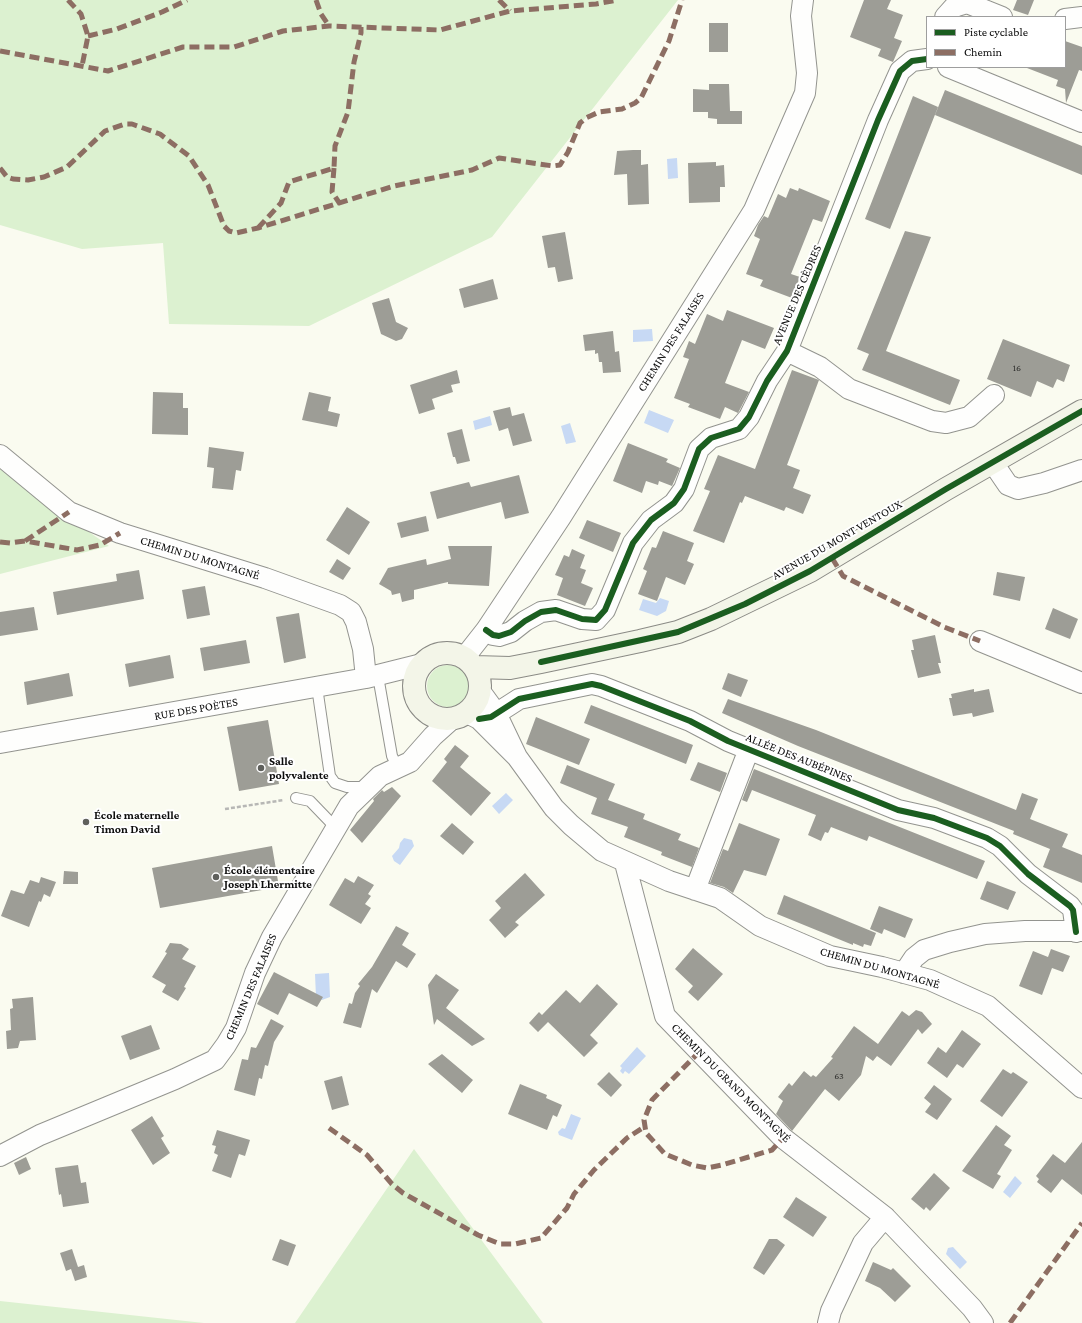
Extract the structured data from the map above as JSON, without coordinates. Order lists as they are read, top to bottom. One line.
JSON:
{"streets":{"street":["AVENUE DES CÈDRES","CHEMIN DES FALAISES","AVENUE DU MONT VENTOUX","CHEMIN DU MONTAGNÉ","RUE DES POÈTES","ALLÉE DES AUBÉPINES","CHEMIN DU GRAND MONTAGNÉ"]},"crossings":[["AVENUE DES CÈDRES","CHEMIN DES FALAISES"],["CHEMIN DES FALAISES","AVENUE DU MONT VENTOUX"],["CHEMIN DES FALAISES","CHEMIN DU MONTAGNÉ"],["CHEMIN DES FALAISES","RUE DES POÈTES"],["CHEMIN DES FALAISES","ALLÉE DES AUBÉPINES"],["AVENUE DU MONT VENTOUX","CHEMIN DU MONTAGNÉ"],["AVENUE DU MONT VENTOUX","RUE DES POÈTES"],["AVENUE DU MONT VENTOUX","ALLÉE DES AUBÉPINES"],["CHEMIN DU MONTAGNÉ","RUE DES POÈTES"],["CHEMIN DU MONTAGNÉ","ALLÉE DES AUBÉPINES"],["CHEMIN DU MONTAGNÉ","CHEMIN DU GRAND MONTAGNÉ"],["RUE DES POÈTES","ALLÉE DES AUBÉPINES"]],"places":["Salle polyvalente","École maternelle Timon David","École élémentaire Joseph Lhermitte"],"house_numbers":["16","63"],"legend":["Piste cyclable","Chemin"]}
